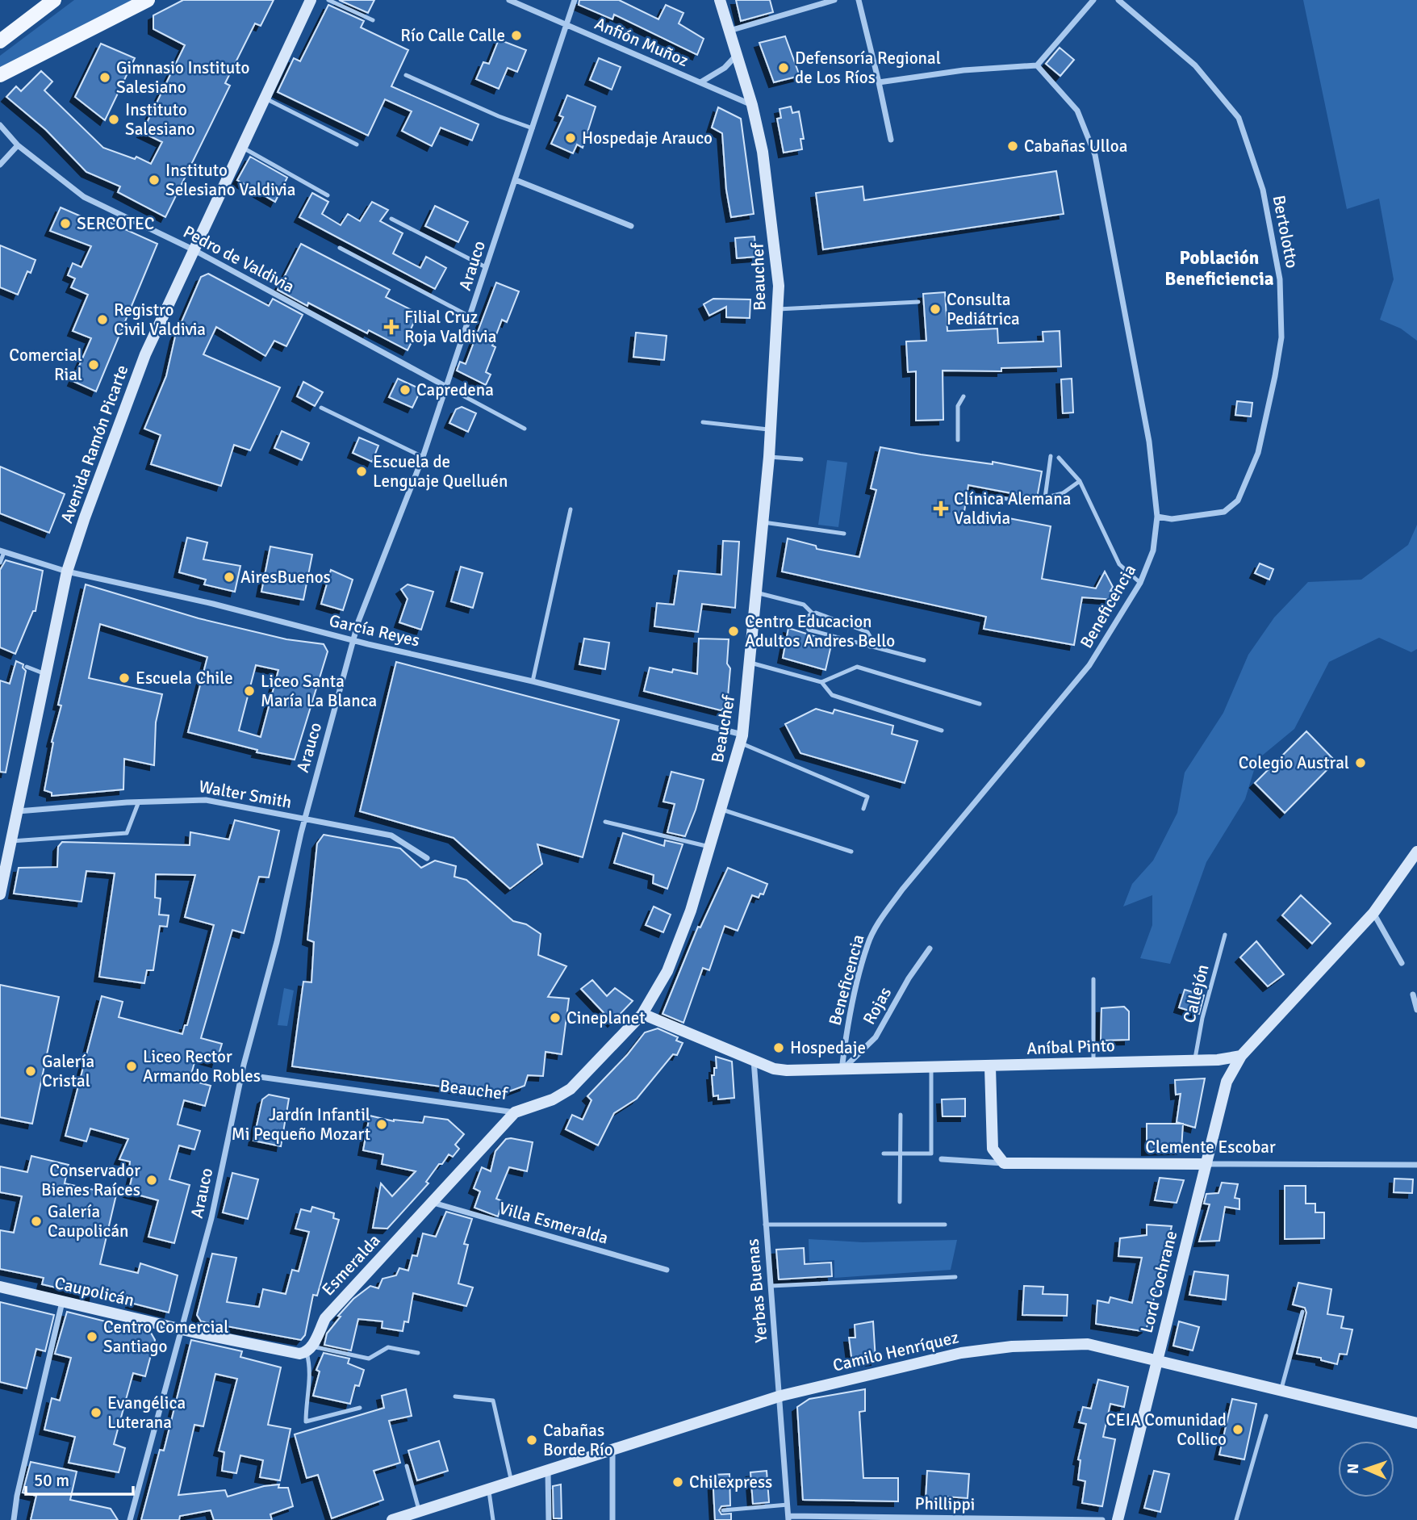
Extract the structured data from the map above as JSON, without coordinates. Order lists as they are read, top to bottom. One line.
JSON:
{"streets":{"street":["Anfión Muñoz","Bertolotto","Pedro de Valdivia","Arauco","Beauchef","Avenida Ramón Picarte","Beneficencia","García Reyes","Walter Smith","Rojas","Aníbal Pinto","Clemente Escobar","Villa Esmeralda","Esmeralda","Lord Cochrane","Yerbas Buenas","Caupolicán","Camilo Henríquez","Phillippi"],"lane":["Callejón"]},"crossings":[["Anfión Muñoz","Arauco"],["Anfión Muñoz","Beauchef"],["Bertolotto","Beneficencia"],["Pedro de Valdivia","Arauco"],["Pedro de Valdivia","Avenida Ramón Picarte"],["Arauco","Beauchef"],["Arauco","García Reyes"],["Arauco","Walter Smith"],["Arauco","Caupolicán"],["Beauchef","García Reyes"],["Beauchef","Aníbal Pinto"],["Beauchef","Esmeralda"],["Avenida Ramón Picarte","García Reyes"],["Avenida Ramón Picarte","Walter Smith"],["Beneficencia","Rojas"],["Beneficencia","Aníbal Pinto"],["Callejón","Aníbal Pinto"],["Rojas","Aníbal Pinto"],["Aníbal Pinto","Lord Cochrane"],["Aníbal Pinto","Yerbas Buenas"],["Clemente Escobar","Lord Cochrane"],["Villa Esmeralda","Esmeralda"],["Lord Cochrane","Camilo Henríquez"],["Yerbas Buenas","Camilo Henríquez"],["Yerbas Buenas","Phillippi"]],"districts":["Población Beneficiencia"],"places":{"other":["Río Calle Calle","Defensoría Regional de Los Ríos","Gimnasio Instituto Salesiano","Instituto Salesiano","Hospedaje Arauco","Cabañas Ulloa","Instituto Selesiano Valdivia","SERCOTEC","Consulta Pediátrica","Registro Civil Valdivia","Comercial Rial","Capredena","Escuela de Lenguaje Quelluén","AiresBuenos","Centro Educacion Adultos Andres Bello","Escuela Chile","Liceo Santa María La Blanca","Colegio Austral","Cineplanet","Hospedaje","Liceo Rector Armando Robles","Galería Cristal","Jardín Infantil Mi Pequeño Mozart","Conservador Bienes Raíces","Galería Caupolicán","Centro Comercial Santiago","Evangélica Luterana","CEIA Comunidad Collico","Cabañas Borde Río","Chilexpress"],"health":["Filial Cruz Roja Valdivia","Clínica Alemana Valdivia"]},"scale_bar":"50 m","north":"left"}
